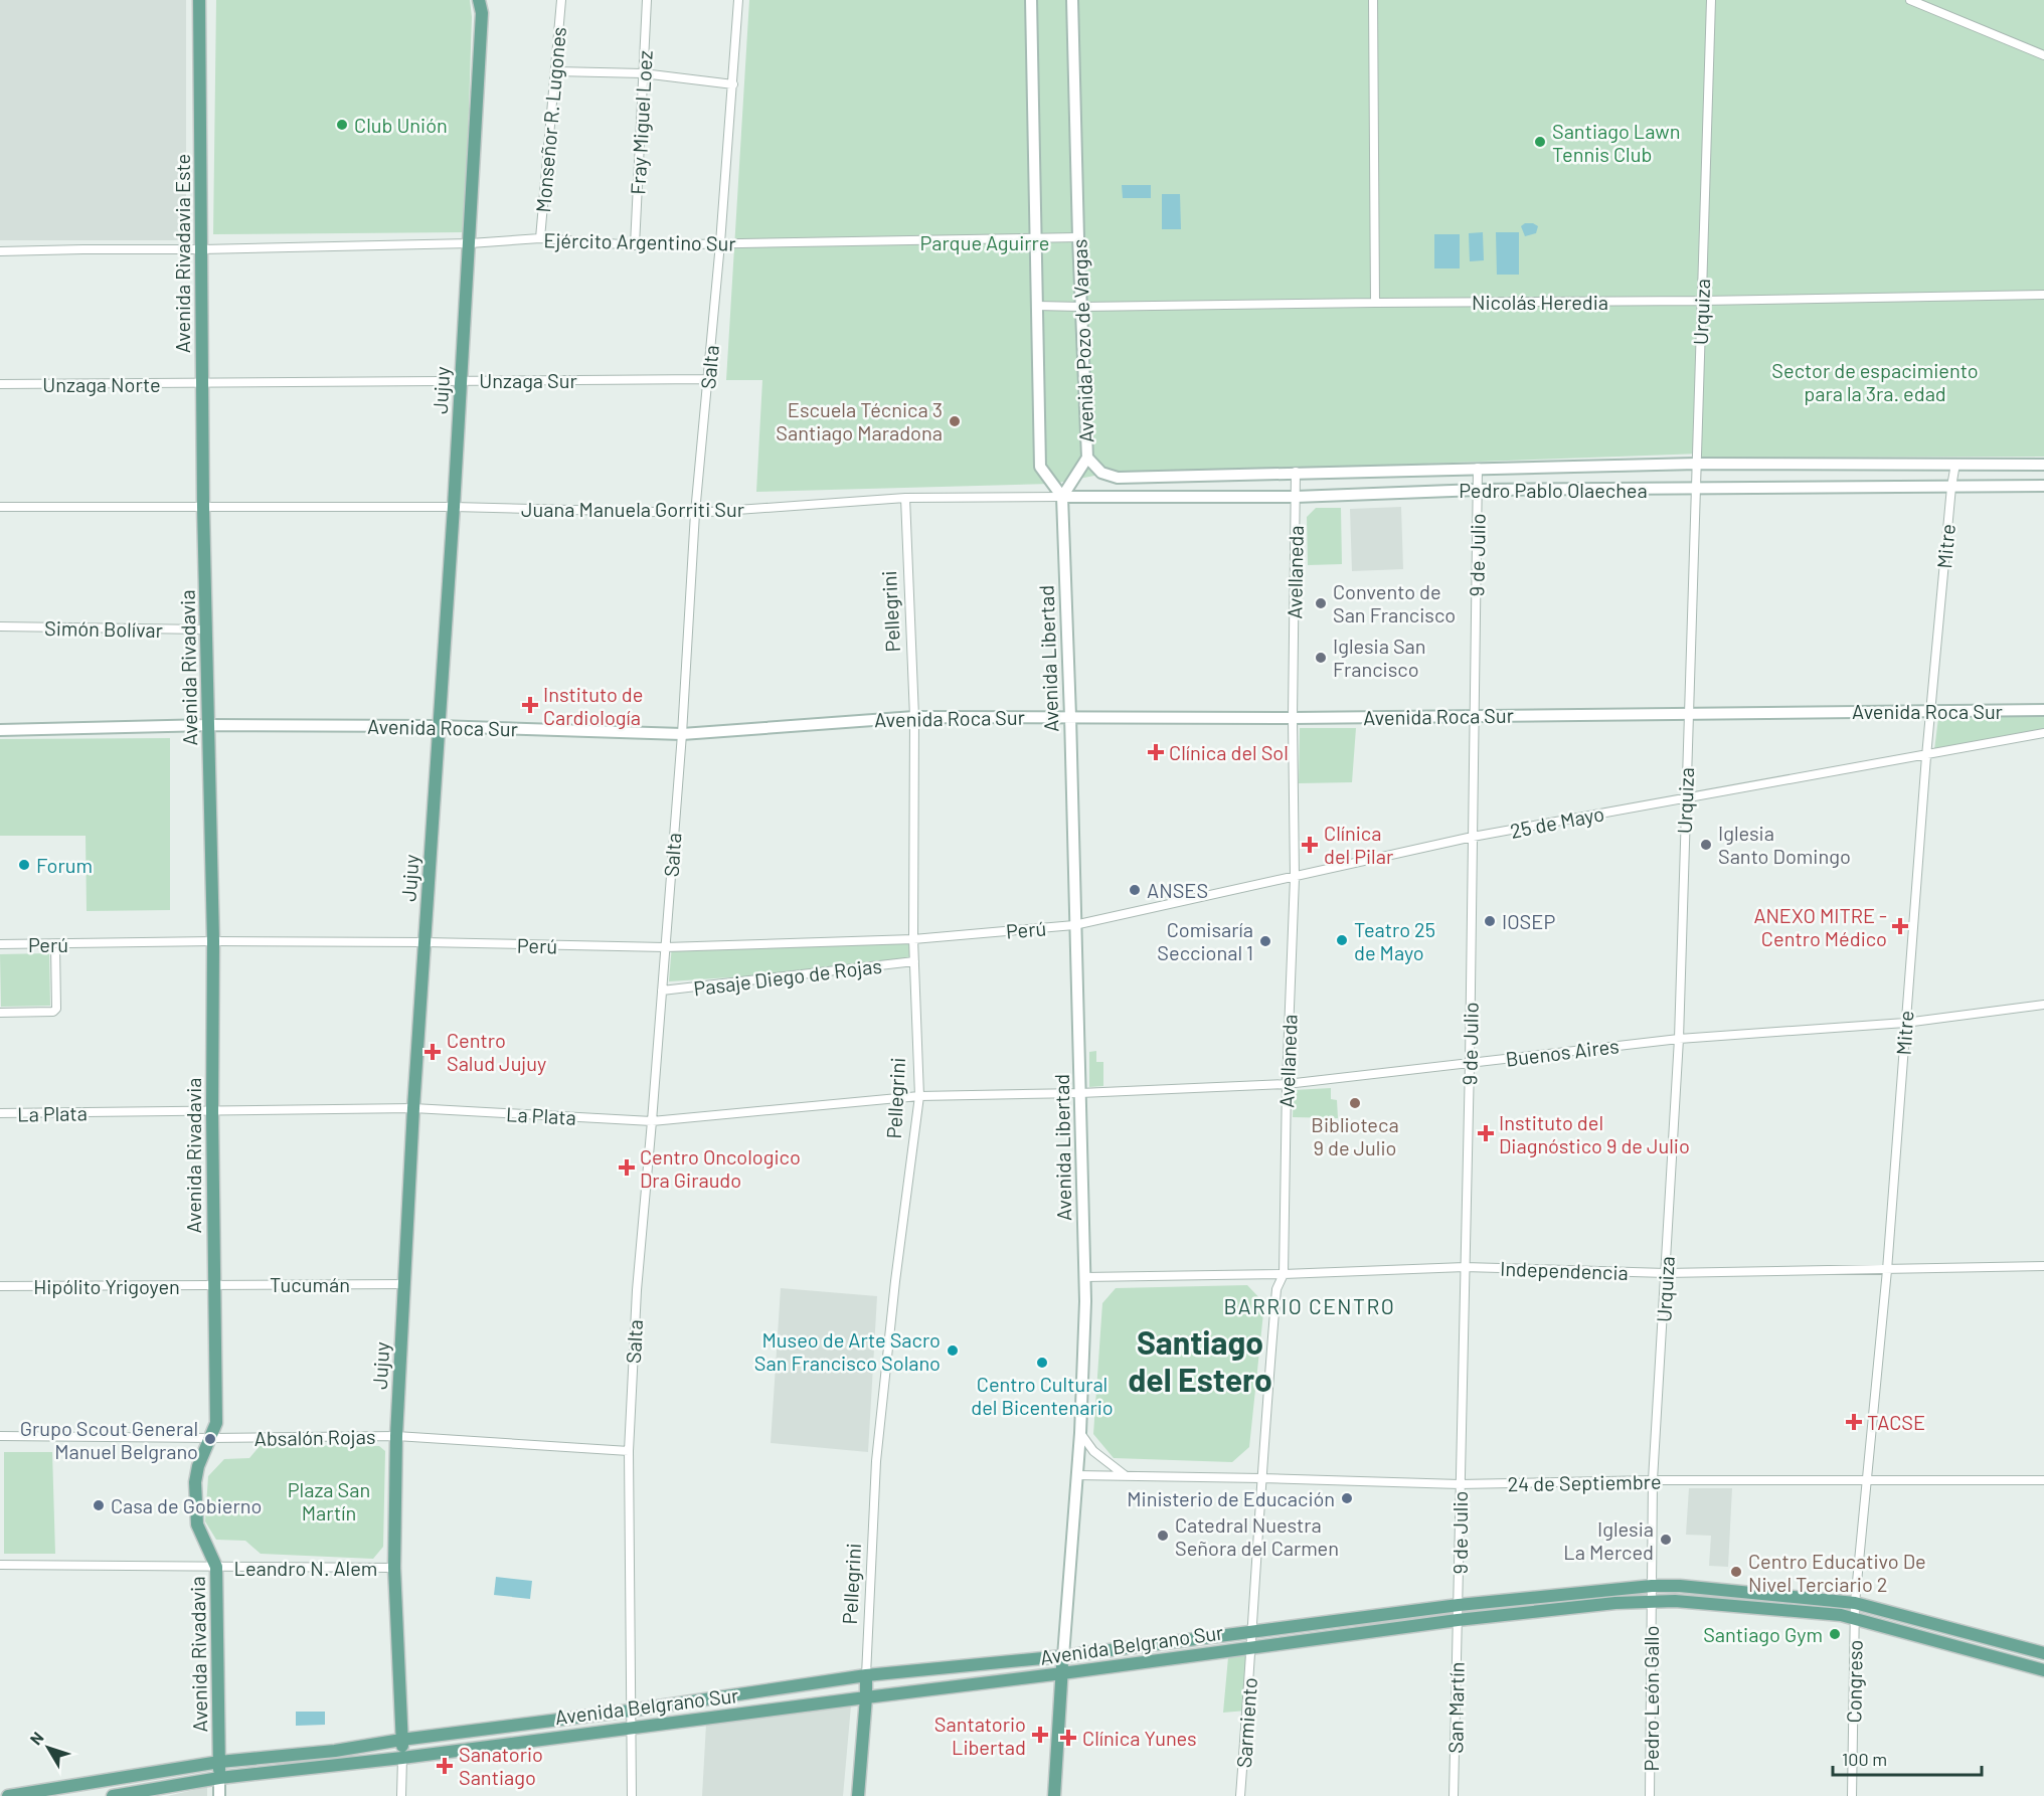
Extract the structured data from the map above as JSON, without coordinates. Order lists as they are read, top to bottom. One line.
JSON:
{"streets":{"main road":["Avenida Rivadavia Este","Jujuy","Pellegrini","Avenida Libertad","Avenida Rivadavia","Avenida Belgrano Sur"],"street":["Monseñor R. Lugones","Fray Miguel Loez","Ejército Argentino Sur","Nicolás Heredia","Urquiza","Avenida Pozo de Vargas","Salta","Unzaga Sur","Unzaga Norte","Pedro Pablo Olaechea","Juana Manuela Gorriti Sur","Mitre","9 de Julio","Avellaneda","Simón Bolívar","Avenida Roca Sur","25 de Mayo","Perú","Pasaje Diego de Rojas","Buenos Aires","La Plata","Independencia","Tucumán","Hipólito Yrigoyen","Absalón Rojas","24 de Septiembre","Leandro N. Alem","Congreso","Pedro León Gallo","San Martín","Sarmiento"]},"crossings":[["Monseñor R. Lugones","Ejército Argentino Sur"],["Fray Miguel Loez","Ejército Argentino Sur"],["Ejército Argentino Sur","Avenida Rivadavia Este"],["Ejército Argentino Sur","Avenida Pozo de Vargas"],["Ejército Argentino Sur","Salta"],["Ejército Argentino Sur","Jujuy"],["Avenida Rivadavia Este","Unzaga Sur"],["Avenida Rivadavia Este","Unzaga Norte"],["Avenida Rivadavia Este","Juana Manuela Gorriti Sur"],["Avenida Rivadavia Este","Avenida Rivadavia"],["Nicolás Heredia","Urquiza"],["Nicolás Heredia","Avenida Pozo de Vargas"],["Urquiza","Pedro Pablo Olaechea"],["Urquiza","Avenida Roca Sur"],["Urquiza","25 de Mayo"],["Urquiza","Buenos Aires"],["Urquiza","Independencia"],["Urquiza","24 de Septiembre"],["Urquiza","Avenida Belgrano Sur"],["Urquiza","Pedro León Gallo"],["Avenida Pozo de Vargas","Pedro Pablo Olaechea"],["Avenida Pozo de Vargas","Juana Manuela Gorriti Sur"],["Avenida Pozo de Vargas","Avenida Libertad"],["Salta","Unzaga Sur"],["Salta","Juana Manuela Gorriti Sur"],["Salta","Avenida Roca Sur"],["Salta","Perú"],["Salta","Pasaje Diego de Rojas"],["Salta","La Plata"],["Salta","Absalón Rojas"],["Salta","Avenida Belgrano Sur"],["Unzaga Sur","Unzaga Norte"],["Unzaga Sur","Jujuy"],["Jujuy","Juana Manuela Gorriti Sur"],["Jujuy","Avenida Roca Sur"],["Jujuy","Perú"],["Jujuy","La Plata"],["Jujuy","Tucumán"],["Jujuy","Absalón Rojas"],["Jujuy","Leandro N. Alem"],["Jujuy","Avenida Belgrano Sur"],["Pedro Pablo Olaechea","Juana Manuela Gorriti Sur"],["Pedro Pablo Olaechea","Mitre"],["Pedro Pablo Olaechea","9 de Julio"],["Pedro Pablo Olaechea","Avellaneda"],["Pedro Pablo Olaechea","Avenida Libertad"],["Juana Manuela Gorriti Sur","Pellegrini"],["Juana Manuela Gorriti Sur","Avenida Libertad"],["Juana Manuela Gorriti Sur","Avenida Rivadavia"],["Mitre","Avenida Roca Sur"],["Mitre","25 de Mayo"],["Mitre","Buenos Aires"],["Mitre","Independencia"],["Mitre","24 de Septiembre"],["Mitre","Avenida Belgrano Sur"],["Mitre","Congreso"],["9 de Julio","Avenida Roca Sur"],["9 de Julio","25 de Mayo"],["9 de Julio","Buenos Aires"],["9 de Julio","Independencia"],["9 de Julio","24 de Septiembre"],["9 de Julio","Avenida Belgrano Sur"],["9 de Julio","San Martín"],["Avellaneda","Avenida Roca Sur"],["Avellaneda","25 de Mayo"],["Avellaneda","Buenos Aires"],["Avellaneda","Independencia"],["Avellaneda","24 de Septiembre"],["Avellaneda","Avenida Belgrano Sur"],["Avellaneda","Sarmiento"],["Pellegrini","Avenida Roca Sur"],["Pellegrini","Perú"],["Pellegrini","Pasaje Diego de Rojas"],["Pellegrini","La Plata"],["Pellegrini","Avenida Belgrano Sur"],["Simón Bolívar","Avenida Rivadavia"],["Avenida Libertad","Avenida Roca Sur"],["Avenida Libertad","25 de Mayo"],["Avenida Libertad","Perú"],["Avenida Libertad","Buenos Aires"],["Avenida Libertad","La Plata"],["Avenida Libertad","Independencia"],["Avenida Libertad","24 de Septiembre"],["Avenida Libertad","Avenida Belgrano Sur"],["Avenida Rivadavia","Avenida Roca Sur"],["Avenida Rivadavia","Perú"],["Avenida Rivadavia","La Plata"],["Avenida Rivadavia","Tucumán"],["Avenida Rivadavia","Hipólito Yrigoyen"],["Avenida Rivadavia","Absalón Rojas"],["Avenida Rivadavia","Leandro N. Alem"],["Avenida Rivadavia","Avenida Belgrano Sur"],["25 de Mayo","Perú"],["Buenos Aires","La Plata"],["Tucumán","Hipólito Yrigoyen"],["Avenida Belgrano Sur","Congreso"],["Avenida Belgrano Sur","Pedro León Gallo"],["Avenida Belgrano Sur","San Martín"],["Avenida Belgrano Sur","Sarmiento"]],"districts":["BARRIO CENTRO","Santiago del Estero"],"parks":["Parque Aguirre","Sector de espacimiento para la 3ra. edad","Plaza San Martín"],"places":{"other":["Club Unión","Santiago Lawn Tennis Club","Escuela Técnica 3 Santiago Maradona","Convento de San Francisco","Iglesia San Francisco","Iglesia Santo Domingo","Forum","ANSES","IOSEP","Teatro 25 de Mayo","Comisaría Seccional 1","Biblioteca 9 de Julio","Museo de Arte Sacro San Francisco Solano","Centro Cultural del Bicentenario","Grupo Scout General Manuel Belgrano","Ministerio de Educación","Casa de Gobierno","Catedral Nuestra Señora del Carmen","Iglesia La Merced","Centro Educativo De Nivel Terciario 2","Santiago Gym"],"health":["Instituto de Cardiología","Clínica del Sol","Clínica del Pilar","ANEXO MITRE - Centro Médico","Centro Salud Jujuy","Instituto del Diagnóstico 9 de Julio","Centro Oncologico Dra Giraudo","TACSE","Santatorio Libertad","Clínica Yunes","Sanatorio Santiago"]},"scale_bar":"100 m","north":"top left"}
